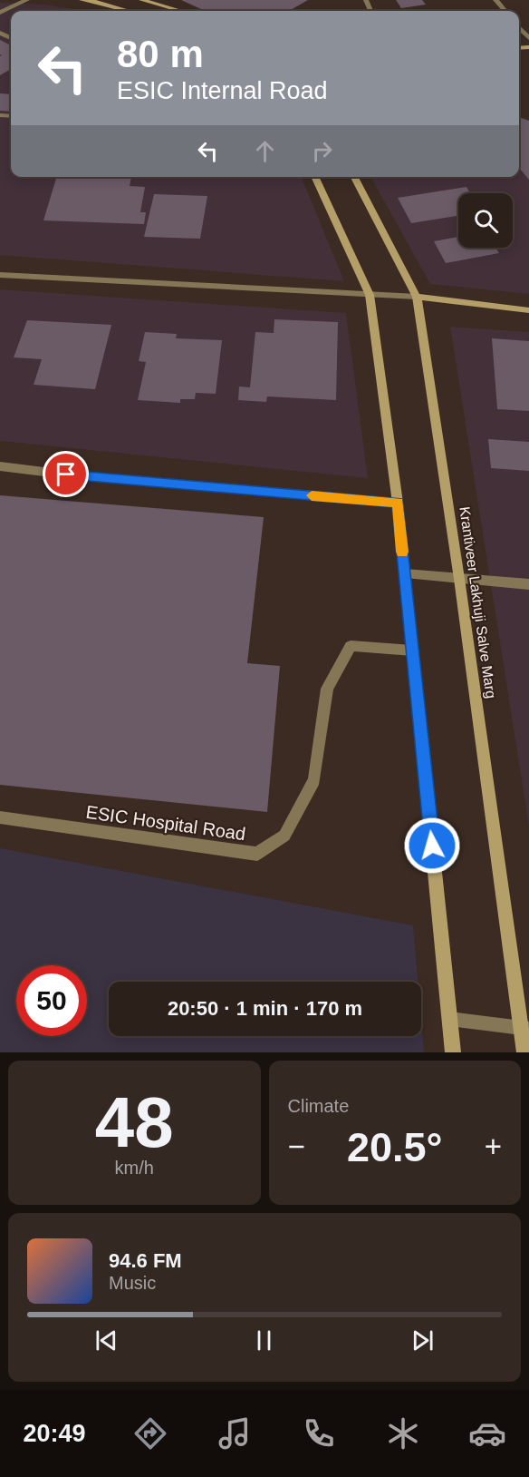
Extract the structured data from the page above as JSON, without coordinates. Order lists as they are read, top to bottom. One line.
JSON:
{"streets":{"main road":["Krantiveer Lakhuji Salve Marg"],"street":["ESIC Hospital Road"]},"page":{"turn":["80 m","ESIC Internal Road"],"limit":"50","trip":"20:50 · 1 min · 170 m","tile":[["48","km/h"],"Climate"],"heat":["−","20.5°","+"],"song":["94.6 FM","Music"],"tabs":"20:49"}}
